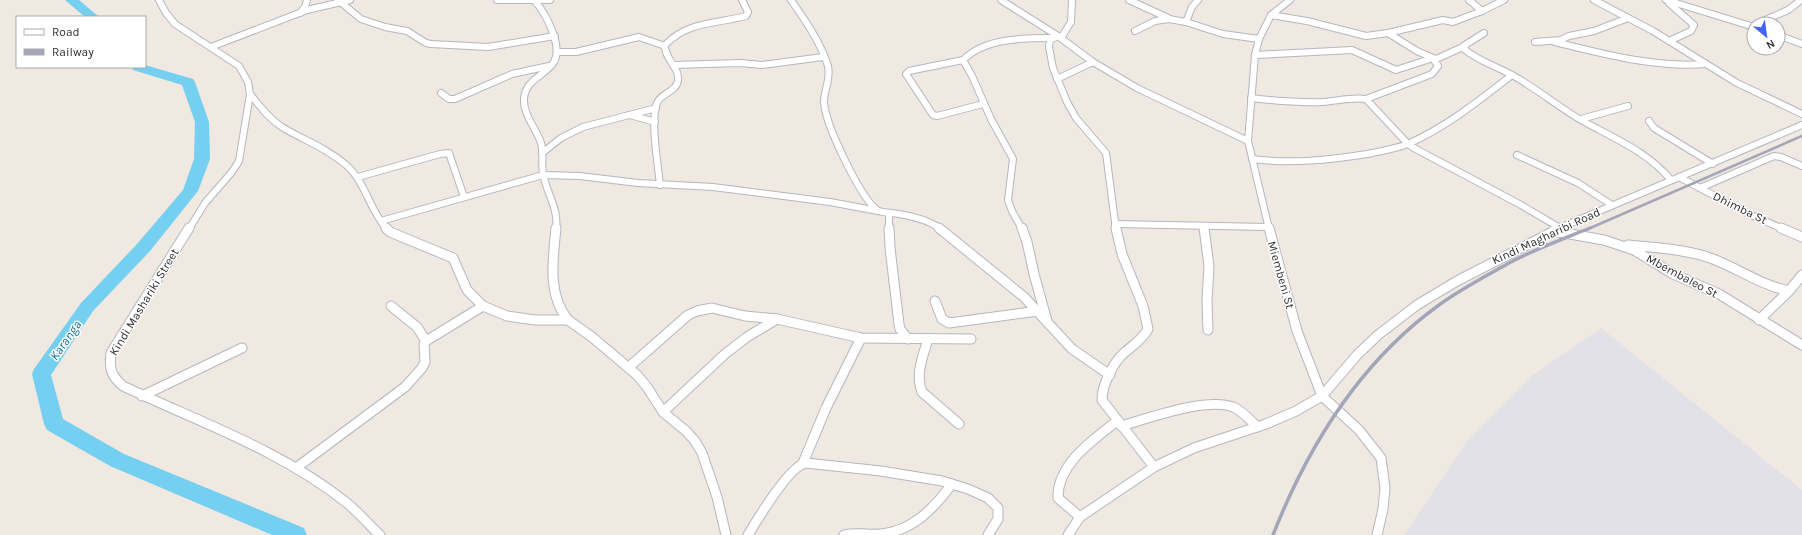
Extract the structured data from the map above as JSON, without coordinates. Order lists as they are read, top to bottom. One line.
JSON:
{"streets":{"street":["Dhimba St","Kindi Magharibi Road","Miembeni St","Mbembaleo St","Kindi Mashariki Street"]},"crossings":[["Dhimba St","Kindi Magharibi Road"],["Kindi Magharibi Road","Miembeni St"],["Kindi Magharibi Road","Mbembaleo St"]],"water":["Karanga"],"legend":["Road","Railway"],"north":"bottom right"}
